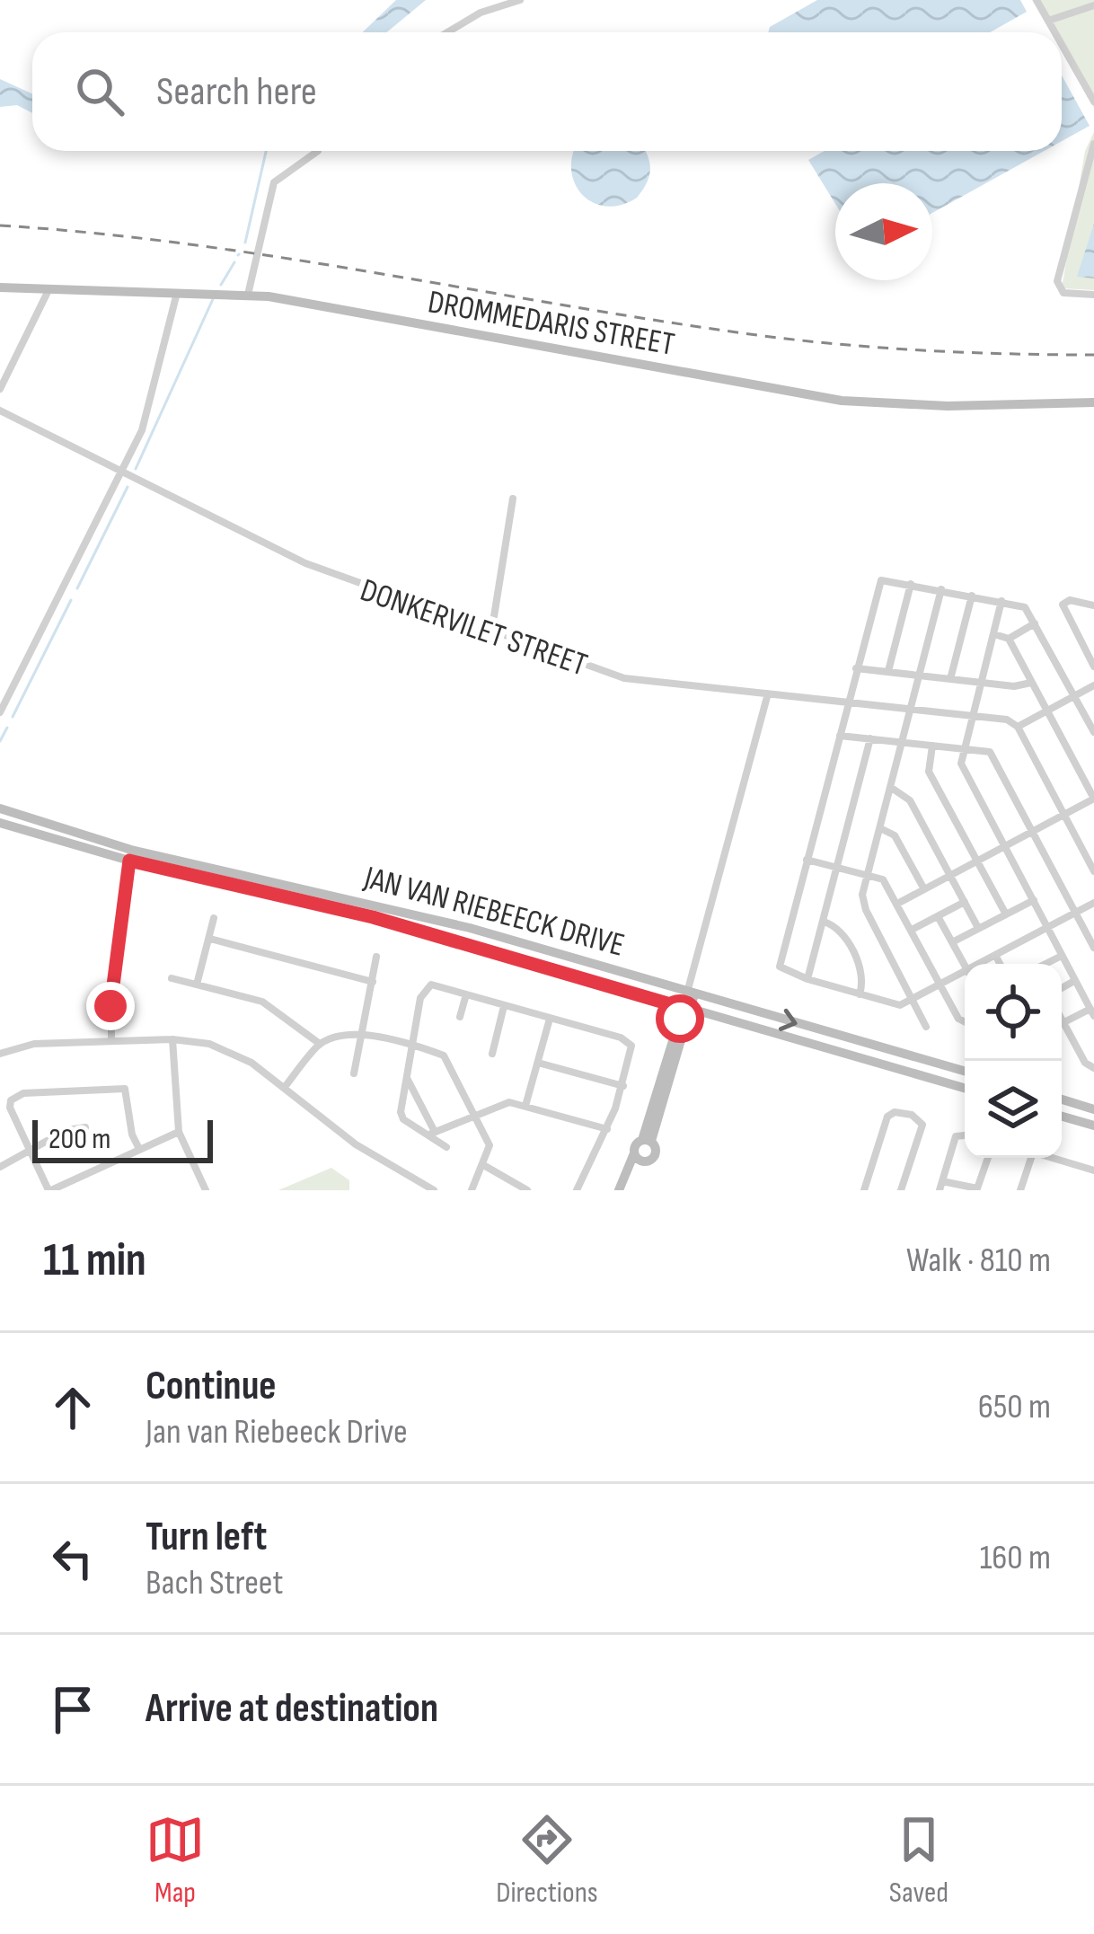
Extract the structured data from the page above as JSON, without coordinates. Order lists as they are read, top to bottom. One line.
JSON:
{"streets":{"main road":["DROMMEDARIS STREET","JAN VAN RIEBEECK DRIVE"],"street":["DONKERVILET STREET"]},"scale_bar":"200 m","north":"right","page":{"search":"Search here","scale":"200 m","heading":["11 min","Walk · 810 m"],"list":[["Continue","Jan van Riebeeck Drive","650 m"],["Turn left","Bach Street","160 m"],"Arrive at destination"],"nav":["Map","Directions","Saved"]}}
